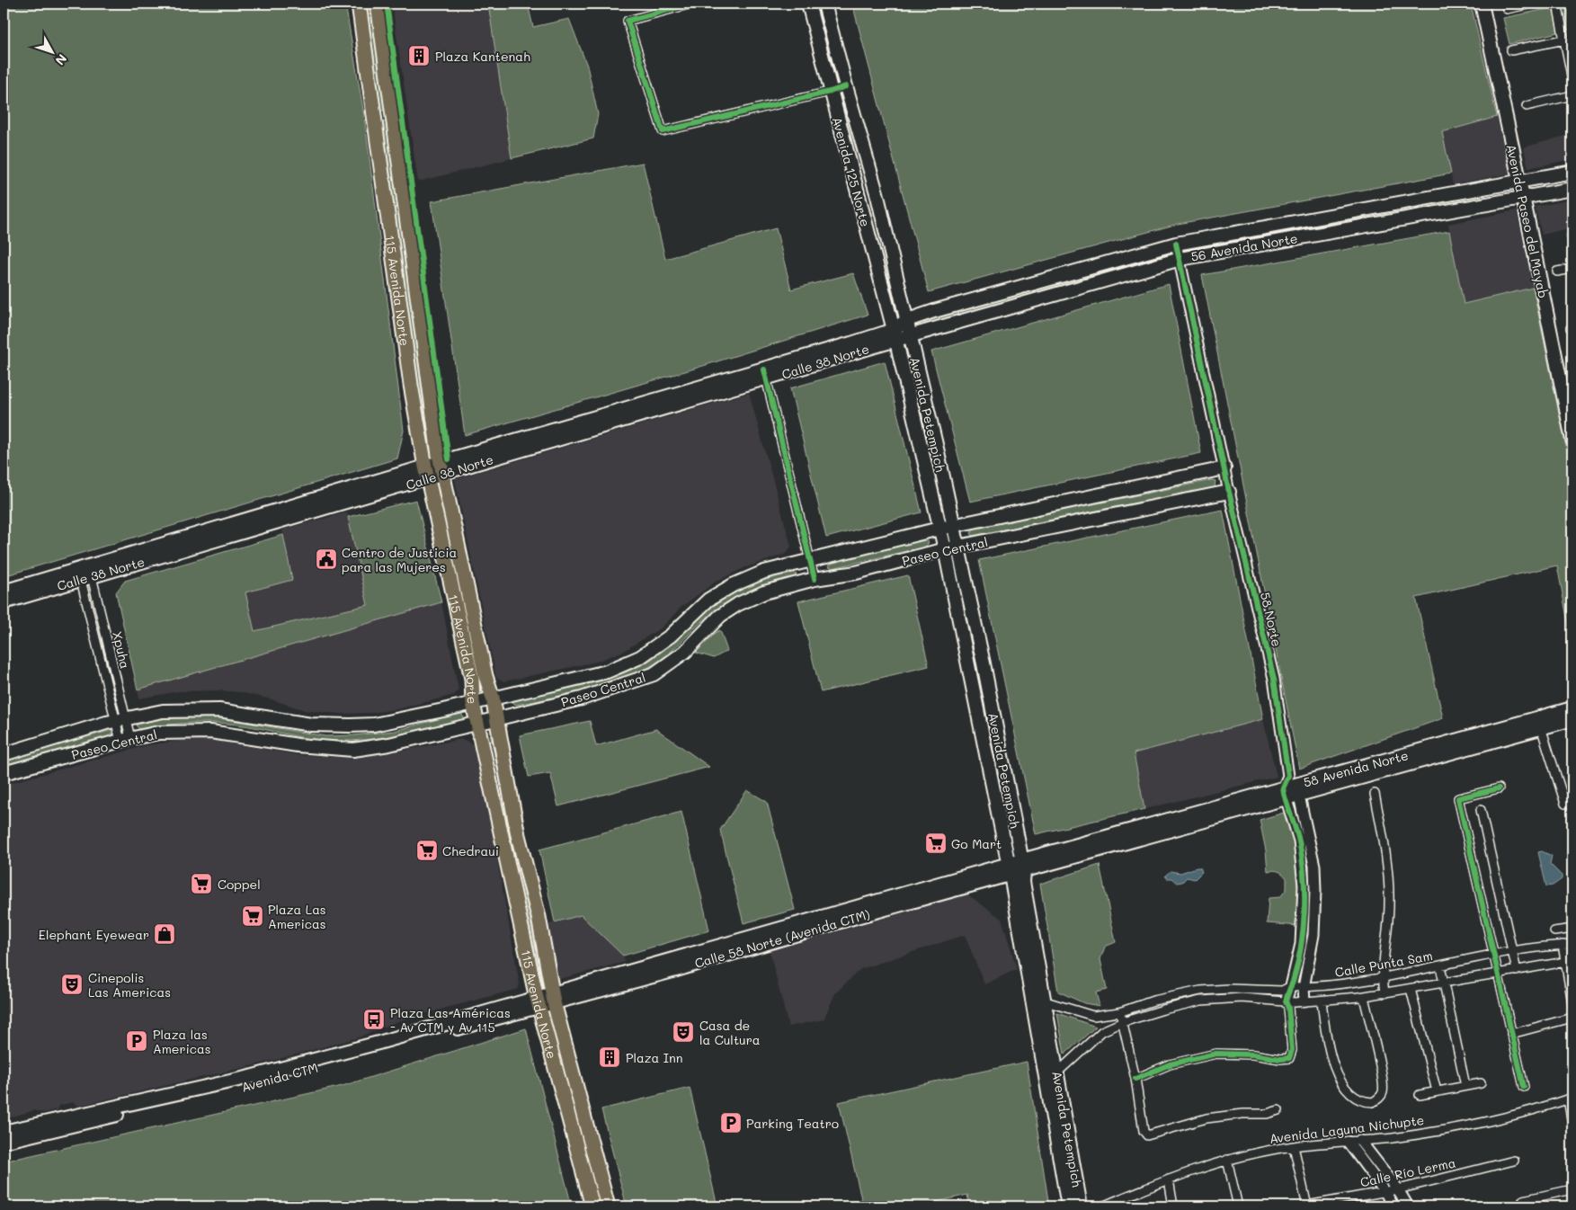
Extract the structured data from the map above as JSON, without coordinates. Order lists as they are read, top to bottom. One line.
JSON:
{"streets":{"main road":["Avenida 125 Norte","Avenida Paseo del Mayab","56 Avenida Norte","115 Avenida Norte","Calle 38 Norte","Avenida Petempich","Paseo Central","58 Avenida Norte","Calle 58 Norte (Avenida CTM)","Avenida CTM"],"street":["58 Norte","Xpuha","Calle Punta Sam","Avenida Laguna Nichupte","Calle Río Lerma"]},"crossings":[["Avenida 125 Norte","56 Avenida Norte"],["Avenida 125 Norte","Calle 38 Norte"],["Avenida 125 Norte","Avenida Petempich"],["Avenida Paseo del Mayab","56 Avenida Norte"],["56 Avenida Norte","Calle 38 Norte"],["56 Avenida Norte","Avenida Petempich"],["56 Avenida Norte","58 Norte"],["115 Avenida Norte","Calle 38 Norte"],["115 Avenida Norte","Paseo Central"],["115 Avenida Norte","Calle 58 Norte (Avenida CTM)"],["115 Avenida Norte","Avenida CTM"],["Calle 38 Norte","Avenida Petempich"],["Calle 38 Norte","Xpuha"],["Avenida Petempich","Paseo Central"],["Avenida Petempich","Calle 58 Norte (Avenida CTM)"],["Avenida Petempich","Calle Punta Sam"],["Paseo Central","58 Norte"],["Paseo Central","Xpuha"],["58 Norte","58 Avenida Norte"],["58 Norte","Calle Punta Sam"],["Calle 58 Norte (Avenida CTM)","Avenida CTM"]],"places":{"building":["Plaza Kantenah","Plaza Inn"],"public building":["Centro de Justicia para las Mujeres"],"supermarket":["Go Mart","Chedraui","Coppel","Plaza Las Americas"],"shop":["Elephant Eyewear"],"theatre":["Cinepolis Las Americas","Casa de la Cultura"],"bus stop":["Plaza Las Américas - Av CTM y Av 115"],"parking":["Plaza las Americas","Parking Teatro"]},"north":"bottom right"}
